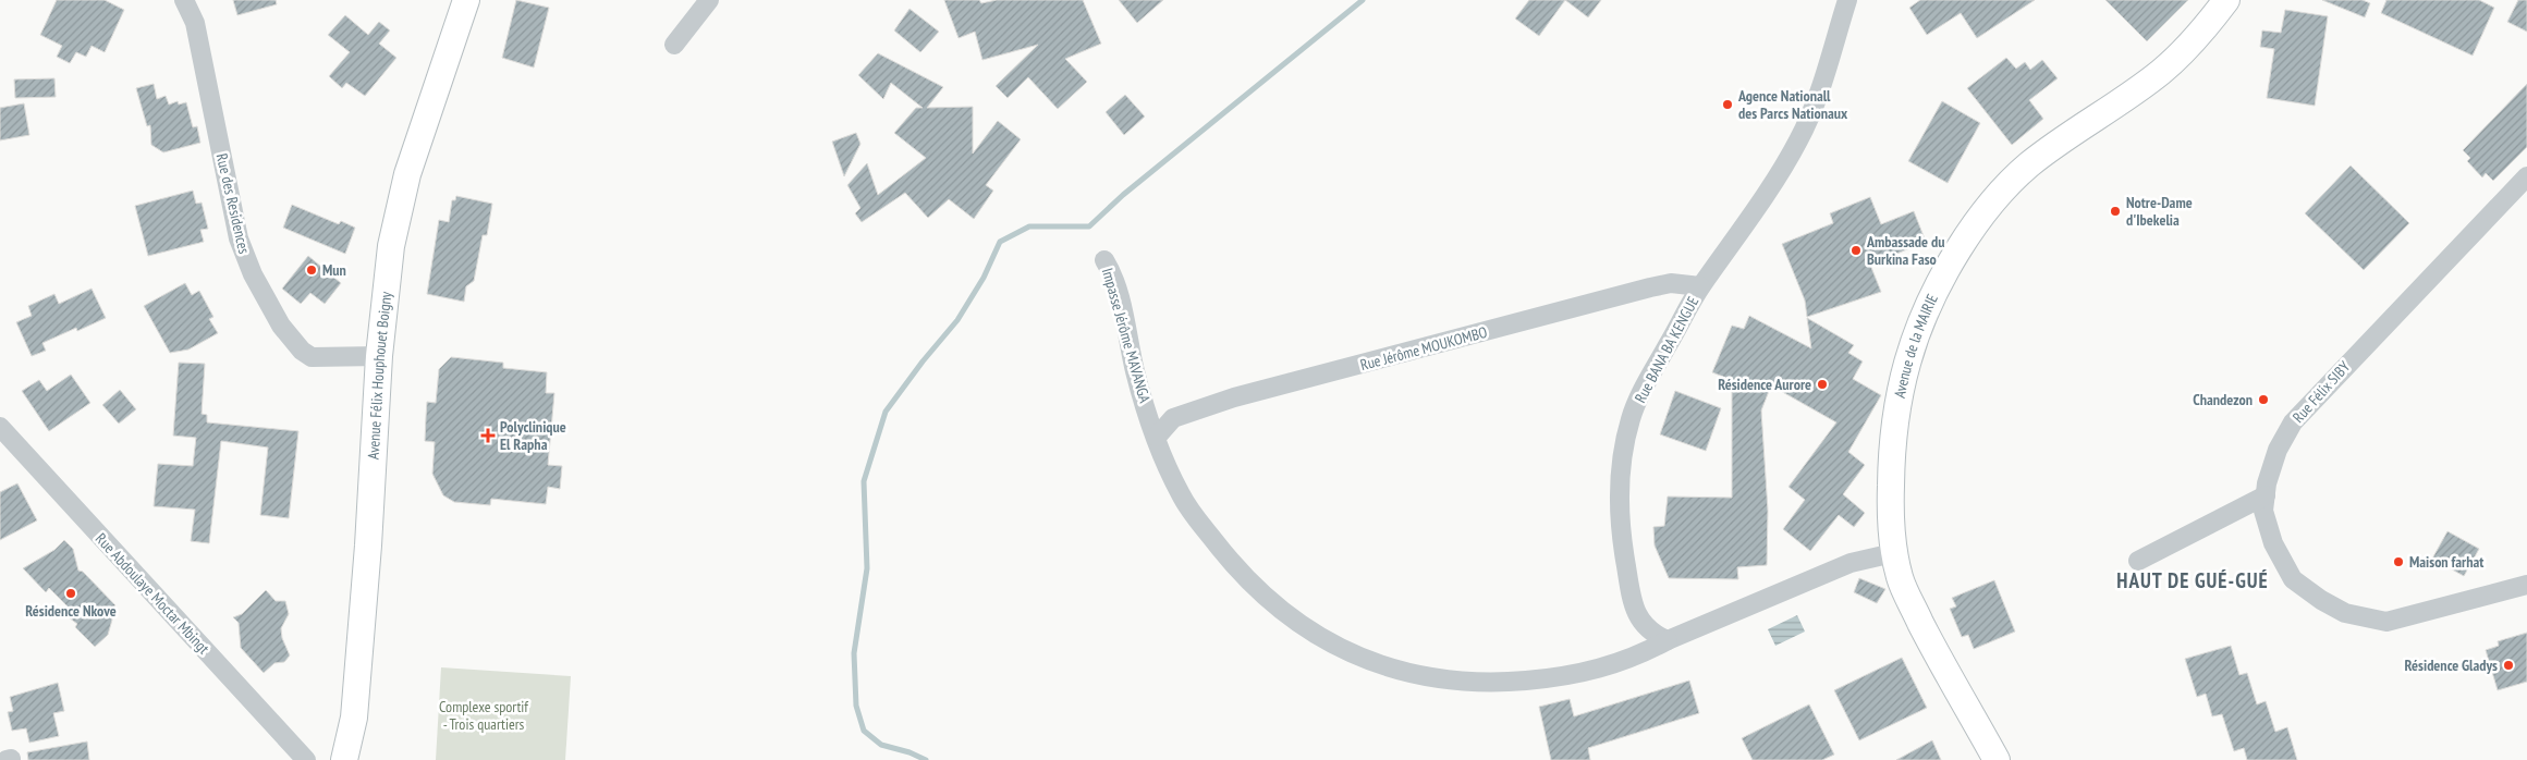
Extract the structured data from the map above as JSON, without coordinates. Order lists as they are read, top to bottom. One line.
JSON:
{"streets":{"main road":["Avenue de la MAIRIE","Avenue Félix Houphouet Boigny"],"street":["Rue des Residences","Impasse Jérôme MAVANGA","Rue Jérôme MOUKOMBO","Rue BANA BA KENGUE","Rue Félix SIBY","Rue Abdoulaye Moctar Mbingt"]},"crossings":[["Rue des Residences","Avenue Félix Houphouet Boigny"],["Impasse Jérôme MAVANGA","Rue Jérôme MOUKOMBO"],["Impasse Jérôme MAVANGA","Rue BANA BA KENGUE"],["Rue Jérôme MOUKOMBO","Rue BANA BA KENGUE"]],"districts":["HAUT DE GUÉ-GUÉ"],"parks":["Complexe sportif - Trois quartiers"],"places":{"other":["Agence Nationall des Parcs Nationaux","Notre-Dame d'Ibekelia","Ambassade du Burkina Faso","Mun","Résidence Aurore","Chandezon","Maison farhat","Résidence Nkove","Résidence Gladys"],"health":["Polyclinique El Rapha"]}}
